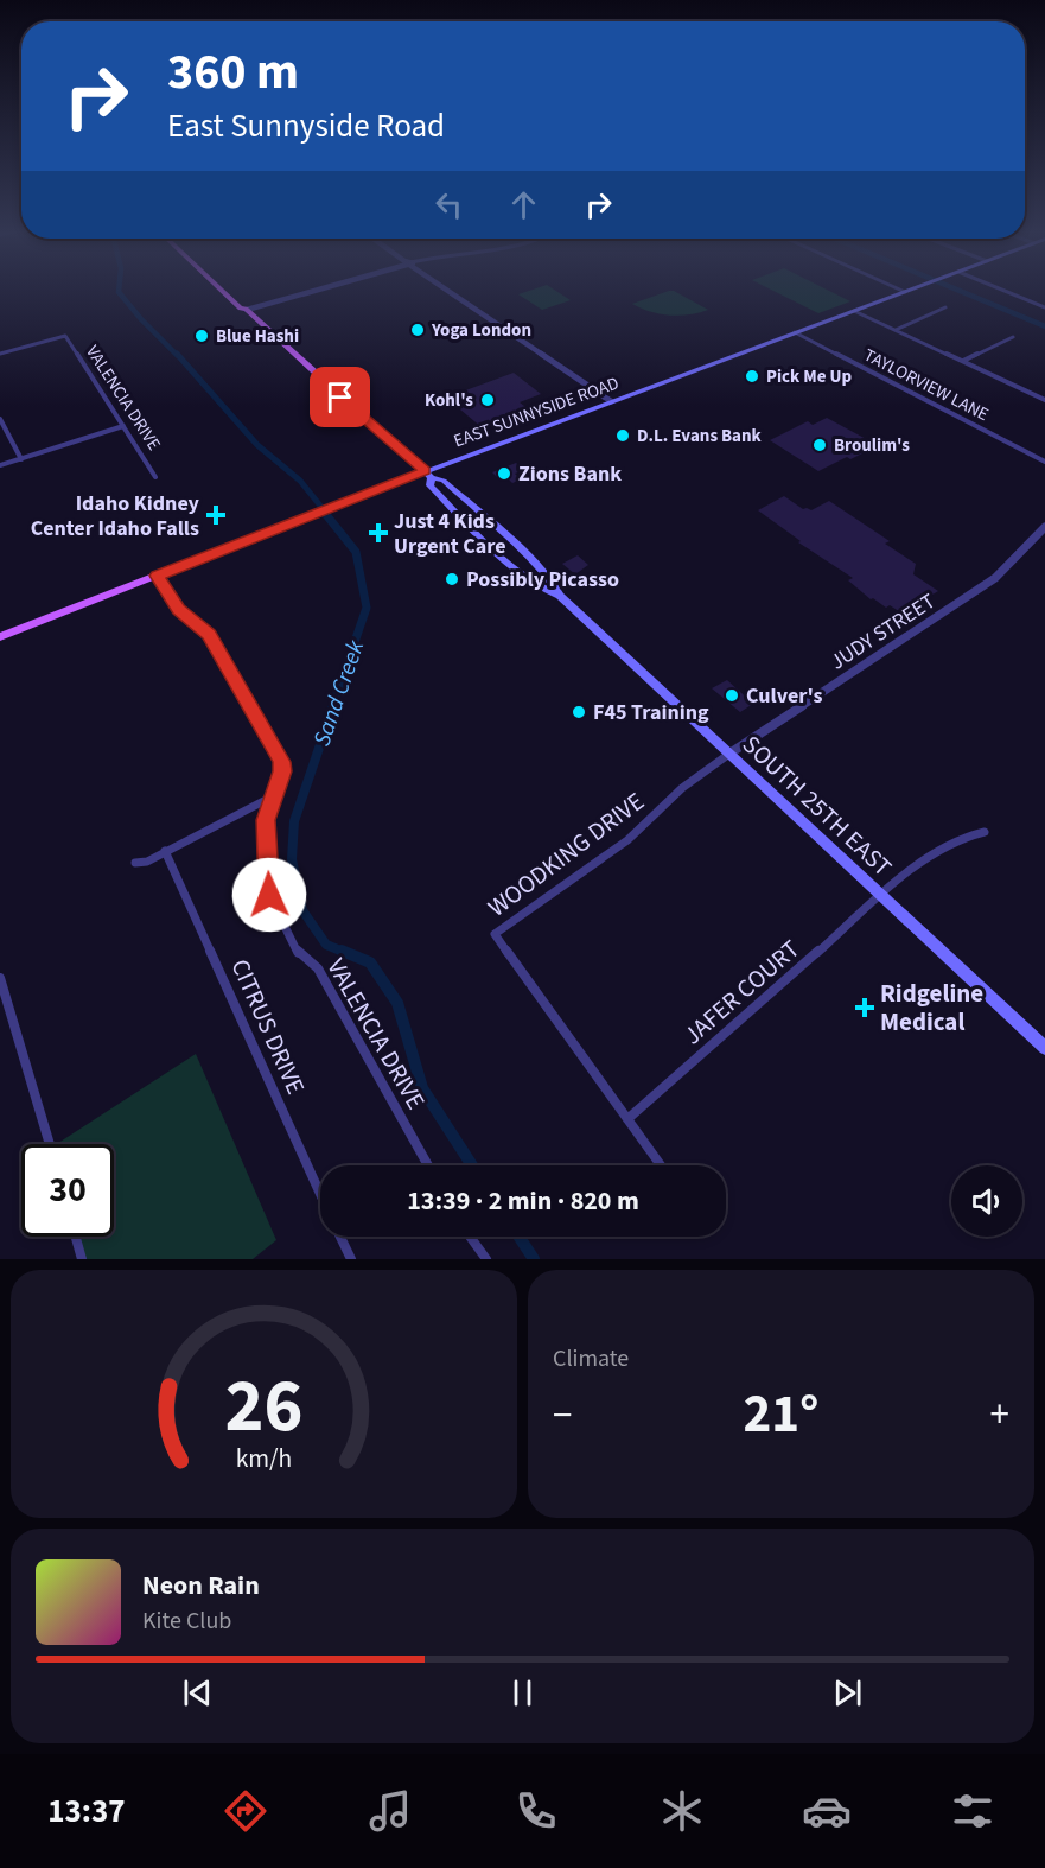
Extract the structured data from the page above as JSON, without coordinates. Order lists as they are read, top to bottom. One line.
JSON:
{"streets":{"main road":["EAST SUNNYSIDE ROAD","SOUTH 25TH EAST"],"street":["TAYLORVIEW LANE","VALENCIA DRIVE","JUDY STREET","WOODKING DRIVE","JAFER COURT","CITRUS DRIVE"]},"crossings":[["TAYLORVIEW LANE","EAST SUNNYSIDE ROAD"],["VALENCIA DRIVE","EAST SUNNYSIDE ROAD"],["EAST SUNNYSIDE ROAD","SOUTH 25TH EAST"],["JUDY STREET","SOUTH 25TH EAST"],["JUDY STREET","WOODKING DRIVE"],["SOUTH 25TH EAST","WOODKING DRIVE"],["SOUTH 25TH EAST","JAFER COURT"],["WOODKING DRIVE","JAFER COURT"]],"water":["Sand Creek"],"places":{"other":["Yoga London","Blue Hashi","Pick Me Up","Kohl's","D.L. Evans Bank","Broulim's","Zions Bank","Possibly Picasso","Culver's","F45 Training"],"health":["Idaho Kidney Center Idaho Falls","Just 4 Kids Urgent Care","Ridgeline Medical"]},"page":{"turn":["360 m","East Sunnyside Road"],"limit":"30","trip":"13:39 · 2 min · 820 m","tile":"Climate","heat":["−","21°","+"],"song":["Neon Rain","Kite Club"],"tabs":"13:37","gauge":["26","km/h"]}}
